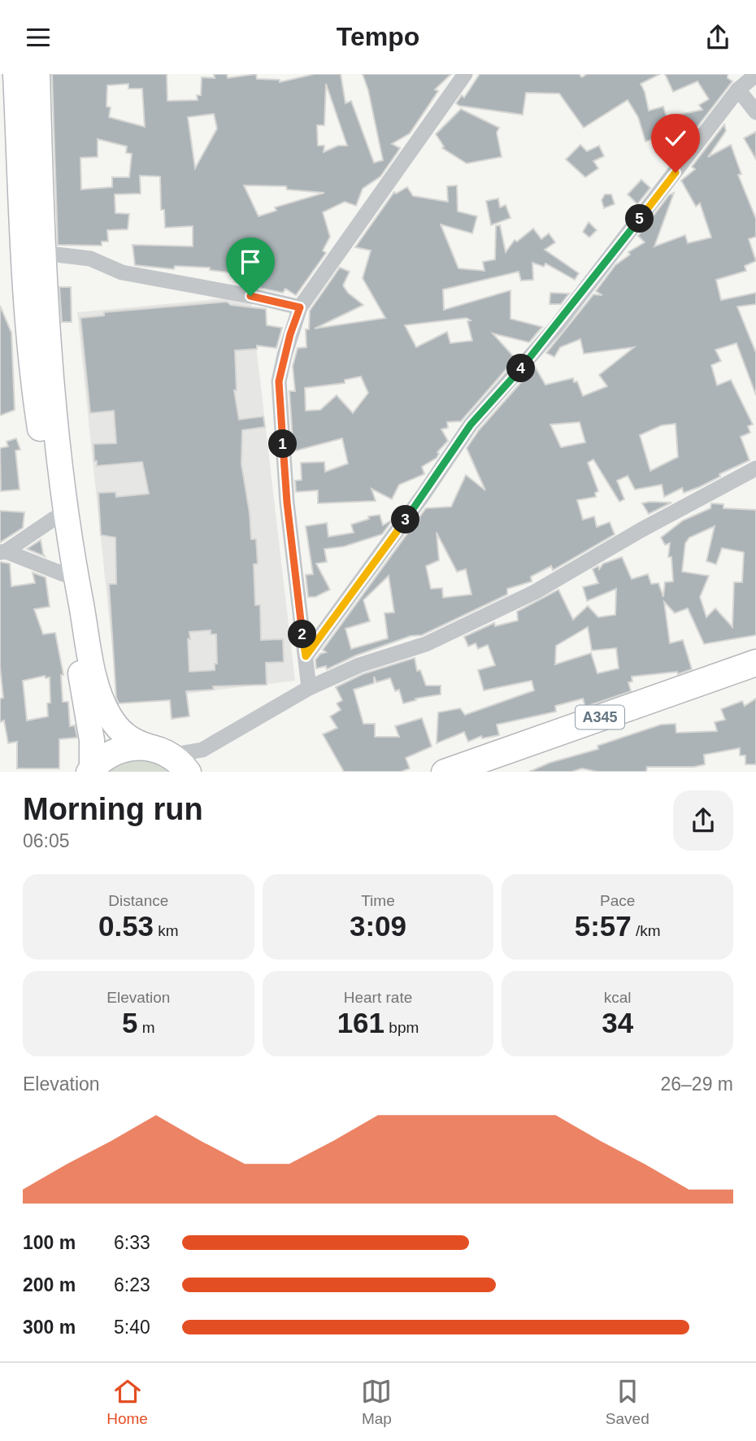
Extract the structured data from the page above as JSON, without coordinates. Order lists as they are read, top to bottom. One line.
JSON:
{"streets":{"highway":["A345"]},"page":{"header":"Tempo","pins":["5","4","1","3","2"],"heading":["Morning run","06:05"],"stats":[["Distance","0.53 km"],["Time","3:09"],["Pace","5:57 /km"],["Elevation","5 m"],["Heart rate","161 bpm"],["kcal","34"]],"chart":["Elevation","26–29 m"],"list":[{"name":"100 m","note":"6:33"},{"name":"200 m","note":"6:23"},{"name":"300 m","note":"5:40"}],"tabs":["Home","Map","Saved"]}}
